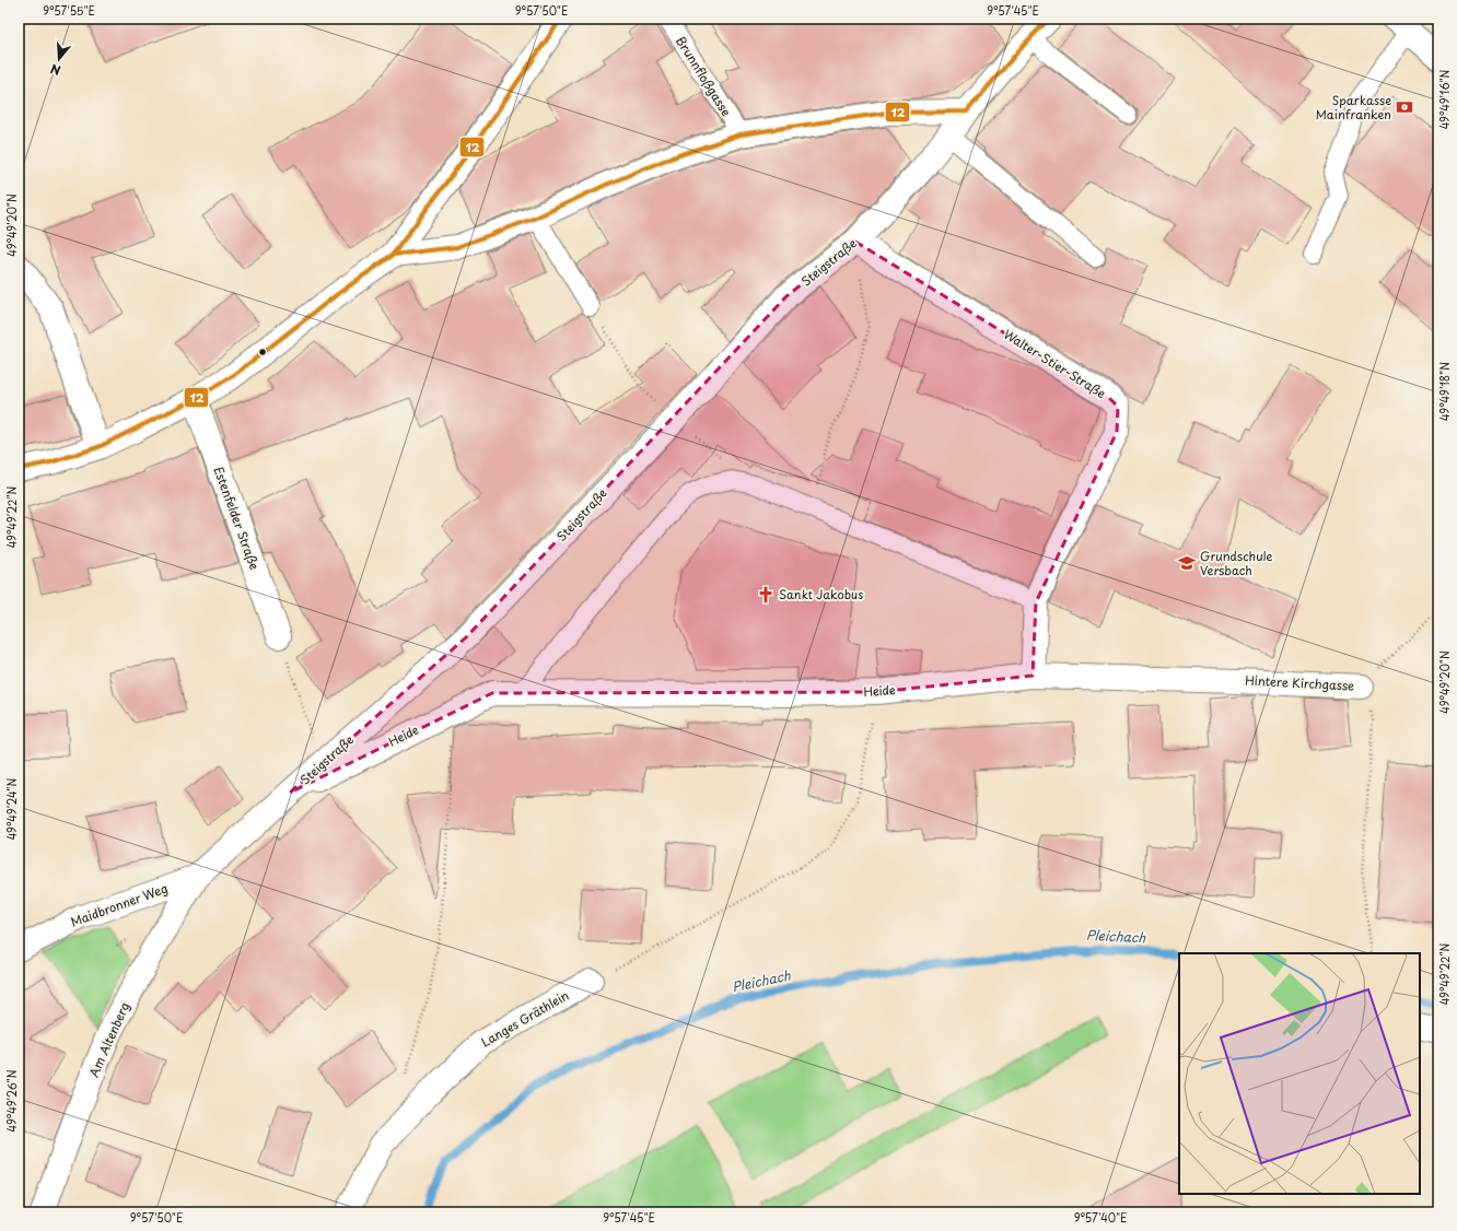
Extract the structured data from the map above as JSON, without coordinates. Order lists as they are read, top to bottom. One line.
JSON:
{"streets":{"street":["Steigstraße","Walter-Stier-Straße","Estenfelder Straße","Hintere Kirchgasse","Heide","Maidbronner Weg","Langes Gräthlein","Am Altenberg"],"lane":["Brunnfloßgasse"]},"crossings":[["Steigstraße","Walter-Stier-Straße"],["Steigstraße","Heide"],["Steigstraße","Maidbronner Weg"],["Steigstraße","Am Altenberg"],["Walter-Stier-Straße","Heide"],["Hintere Kirchgasse","Heide"],["Maidbronner Weg","Am Altenberg"]],"water":["Pleichach"],"places":{"bank":["Sparkasse Mainfranken"],"school or university":["Grundschule Versbach"],"church":["Sankt Jakobus"]},"lines":["transit line 12"],"north":"bottom","coordinates":["9°57'55\"E","9°57'50\"E","9°57'45\"E","49°49'16\"N","49°49'20\"N","49°49'18\"N","49°49'22\"N","49°49'24\"N","49°49'26\"N","9°57'40\"E"]}
